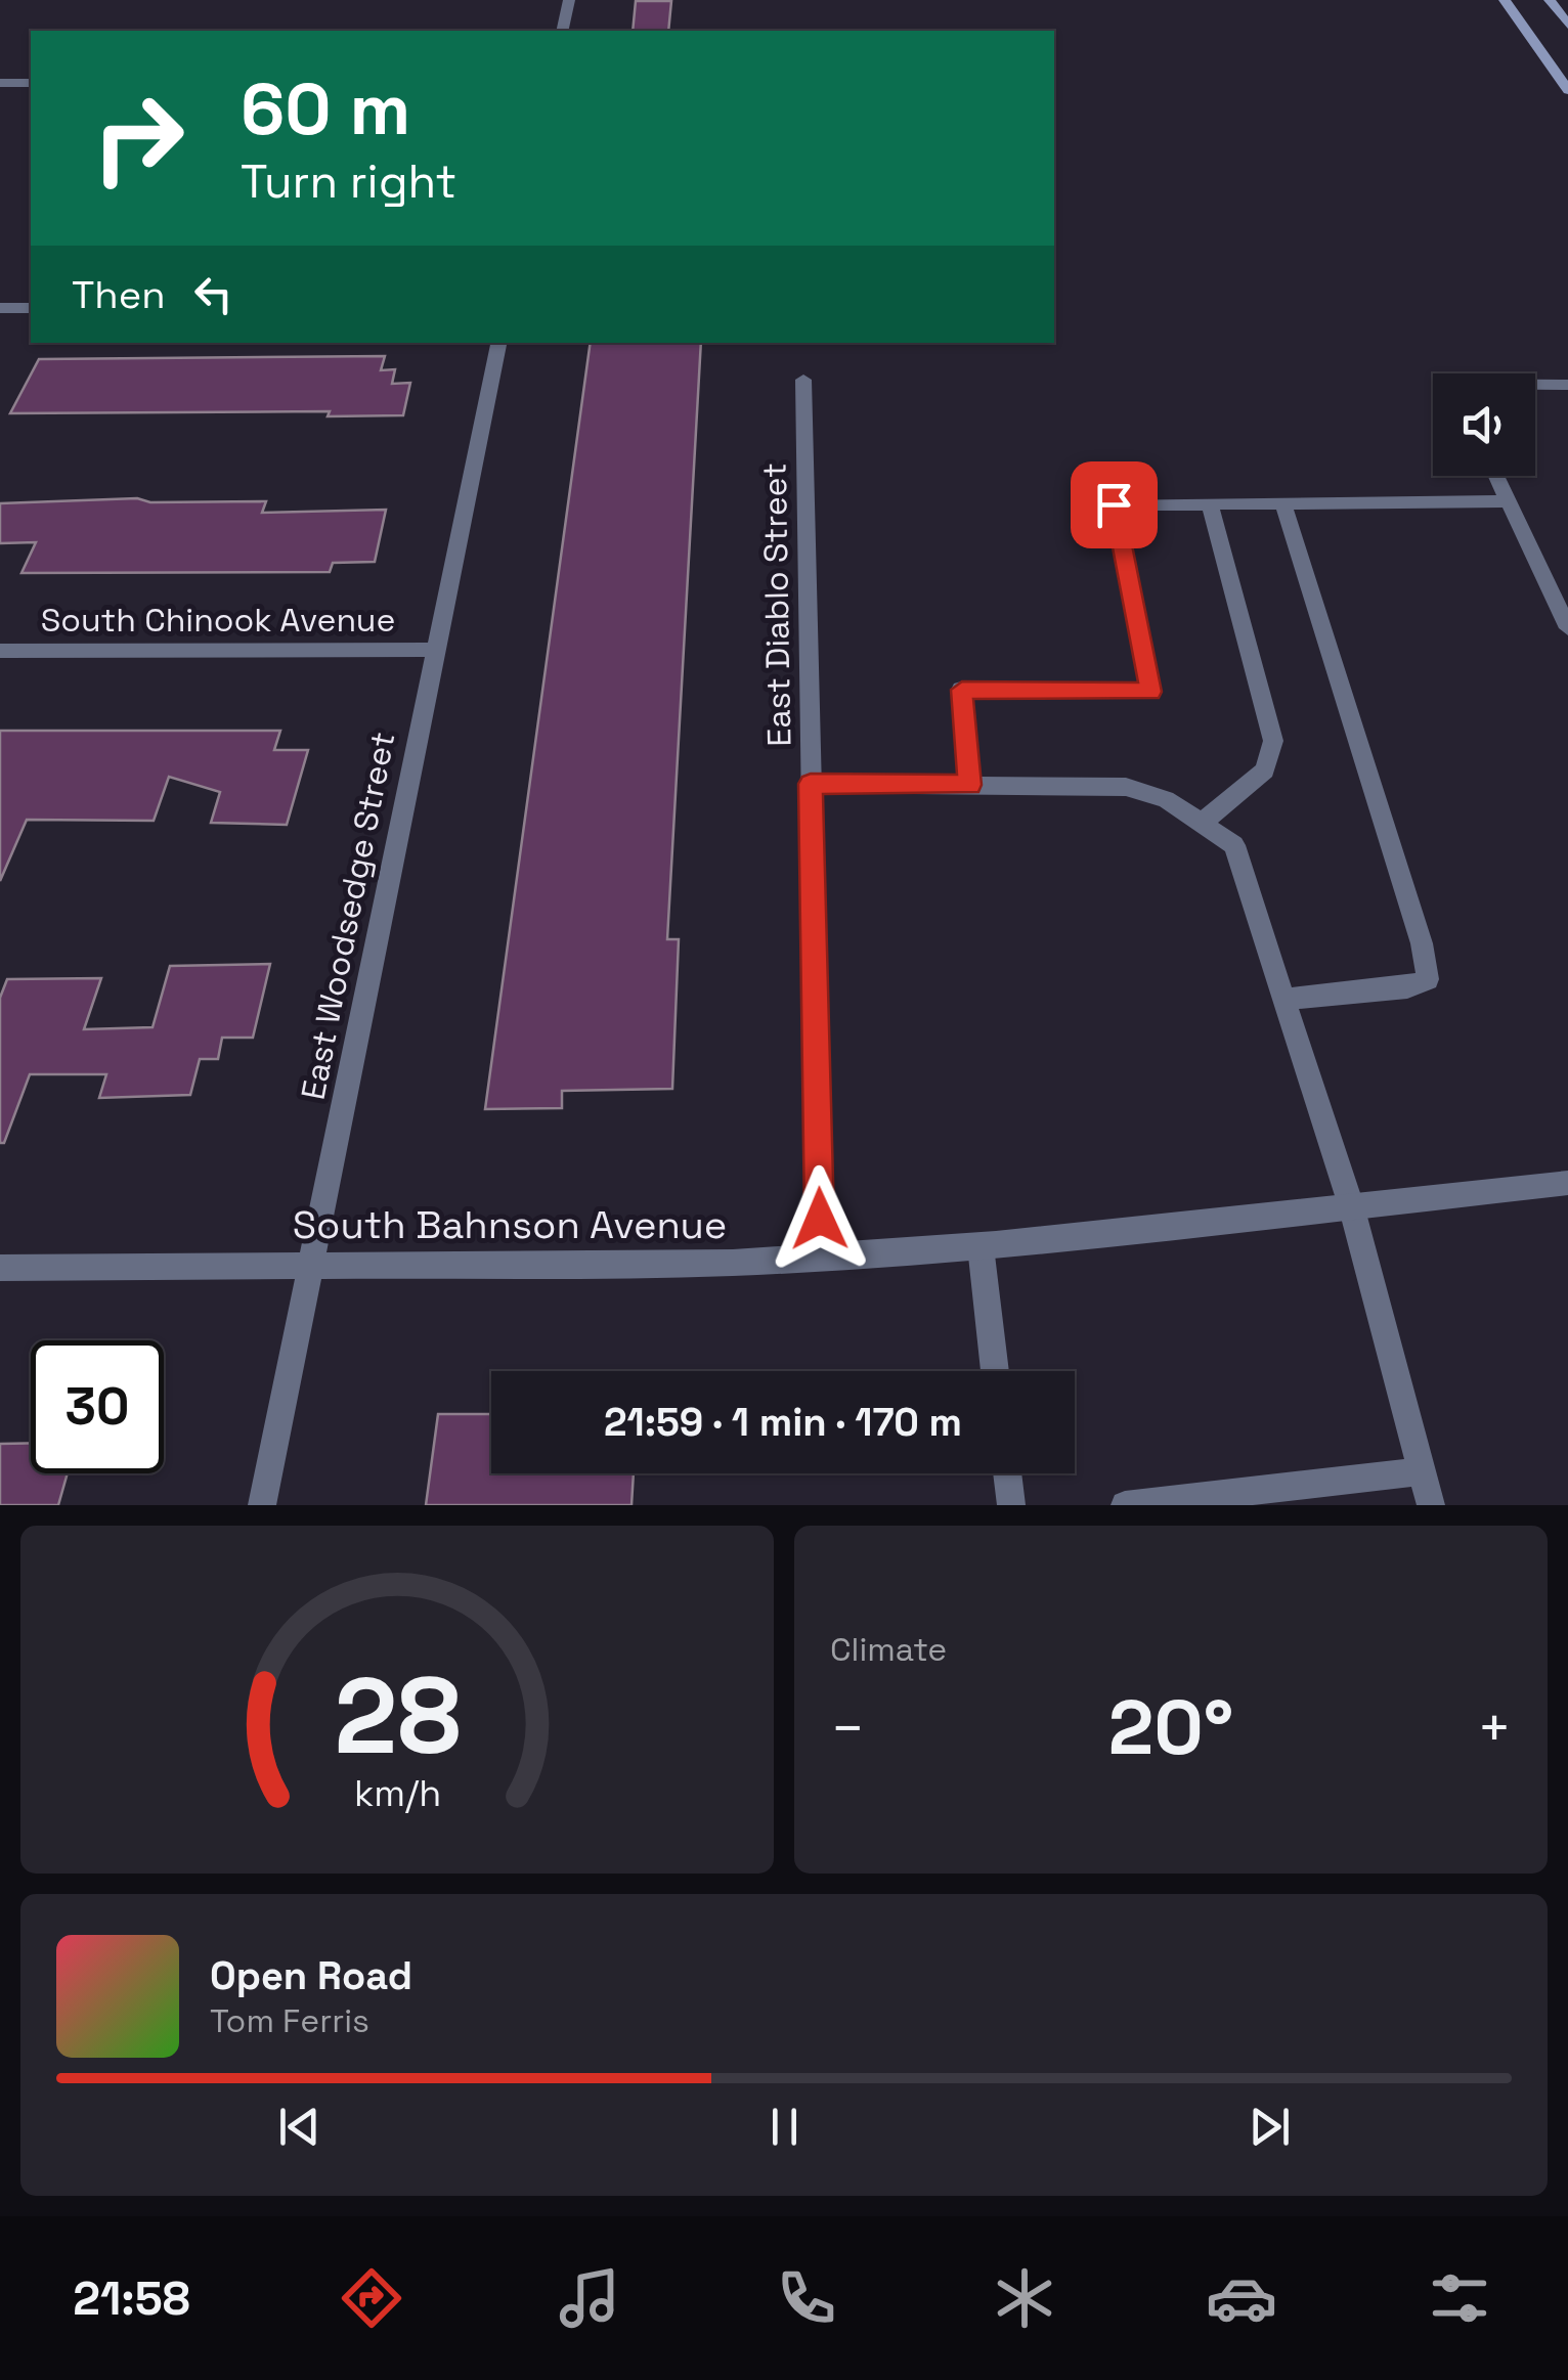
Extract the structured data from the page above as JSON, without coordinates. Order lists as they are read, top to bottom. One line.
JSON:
{"streets":{"street":["East Diablo Street","South Chinook Avenue","East Woodsedge Street","South Bahnson Avenue"]},"crossings":[["East Diablo Street","South Bahnson Avenue"],["South Chinook Avenue","East Woodsedge Street"],["East Woodsedge Street","South Bahnson Avenue"]],"page":{"turn":["60 m","Turn right"],"then":"Then","limit":"30","trip":"21:59 · 1 min · 170 m","tile":"Climate","heat":["−","20°","+"],"song":["Open Road","Tom Ferris"],"tabs":"21:58","gauge":["28","km/h"]}}
